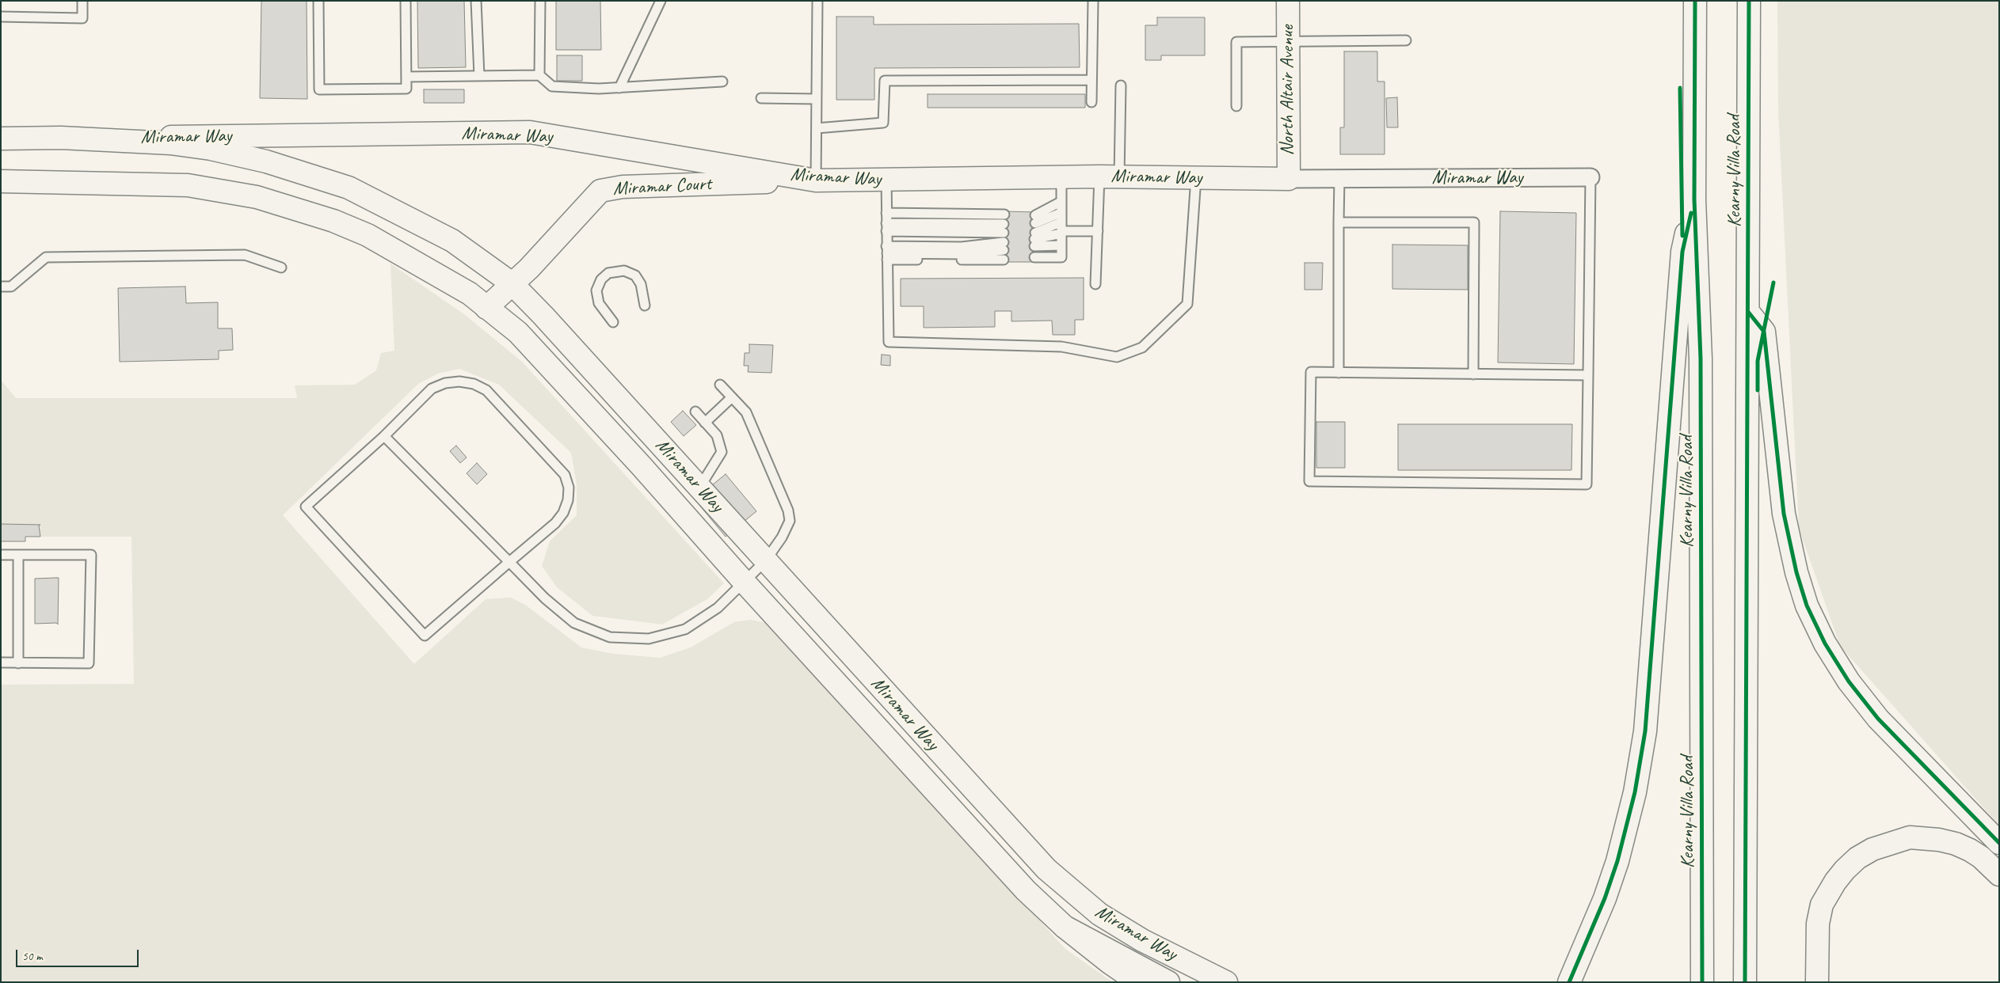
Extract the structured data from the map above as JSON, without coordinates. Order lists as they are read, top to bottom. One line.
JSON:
{"streets":{"main road":["North Altair Avenue","Miramar Way","Kearny Villa Road","Miramar Court"]},"crossings":[["North Altair Avenue","Miramar Way"],["Miramar Way","Miramar Court"]],"scale_bar":"50 m"}
